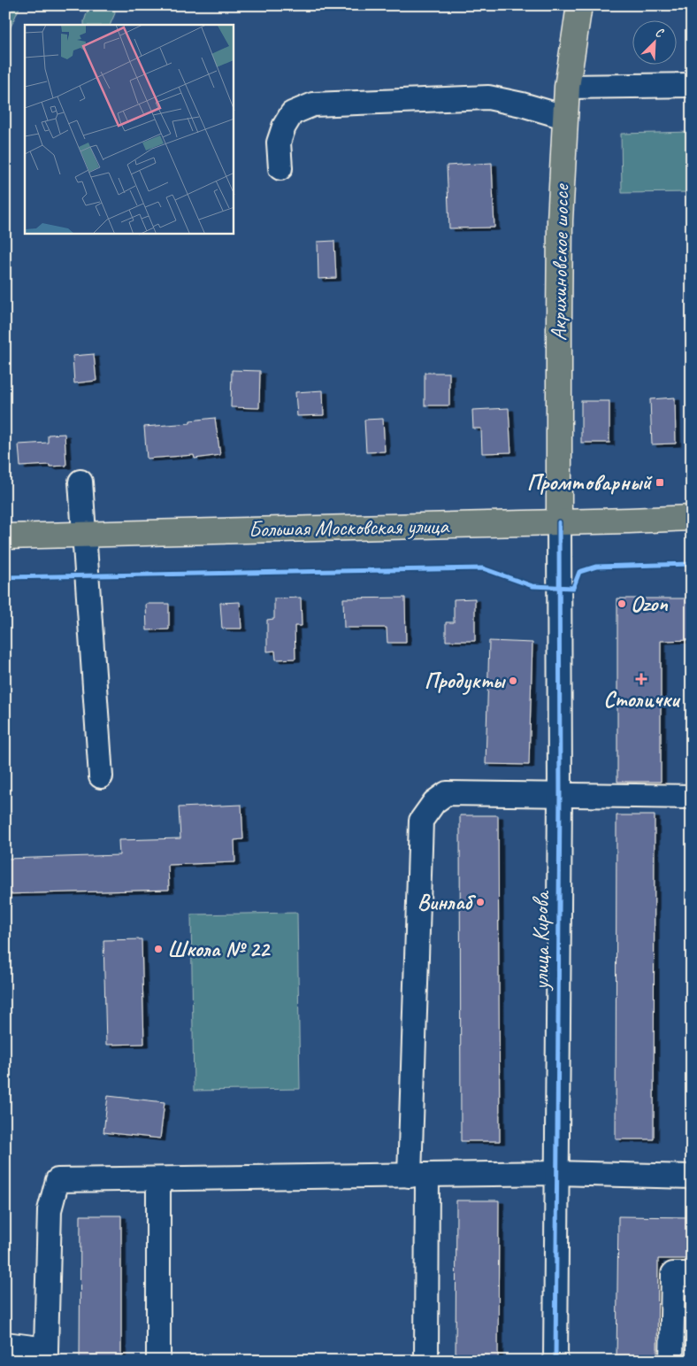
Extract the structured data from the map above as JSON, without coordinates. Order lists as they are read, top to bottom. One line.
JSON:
{"streets":{"main road":["Акрихиновское шоссе","Большая Московская улица"],"street":["улица Кирова"]},"crossings":[["Акрихиновское шоссе","Большая Московская улица"],["Акрихиновское шоссе","улица Кирова"],["Большая Московская улица","улица Кирова"]],"places":{"transit":["Промтоварный"],"other":["Ozon","Продукты","Винлаб","Школа № 22"],"health":["Столички"]},"north":"top right"}
